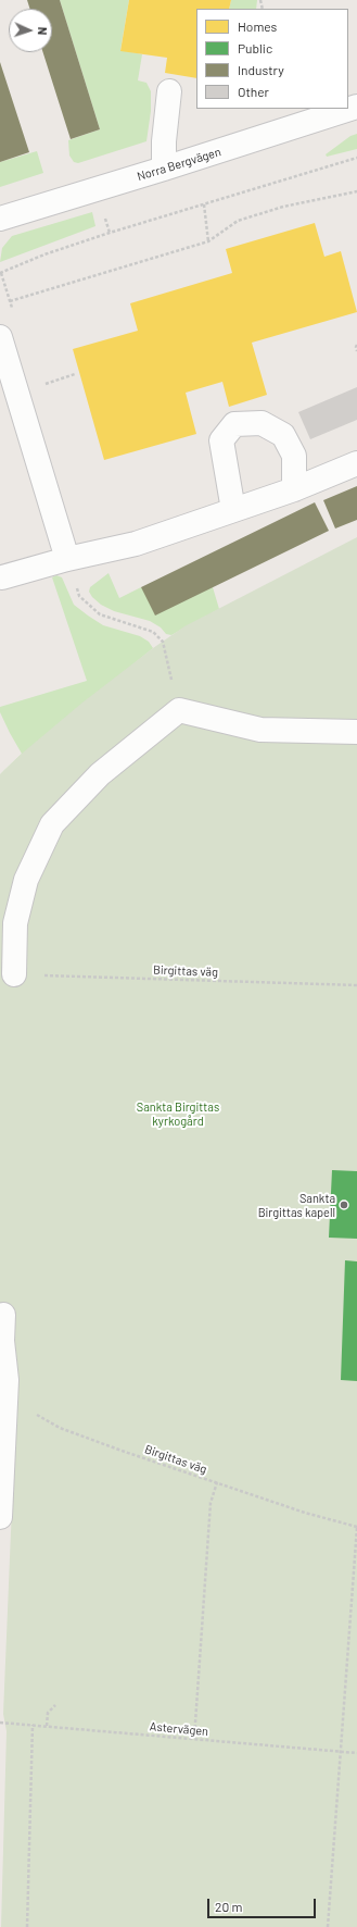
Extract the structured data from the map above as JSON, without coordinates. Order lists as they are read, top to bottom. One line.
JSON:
{"streets":{"street":["Norra Bergvägen"],"path":["Birgittas väg","Astervägen"]},"parks":["Sankta Birgittas kyrkogård"],"places":["Sankta Birgittas kapell"],"legend":["Homes","Public","Industry","Other"],"scale_bar":"20 m","north":"right"}
